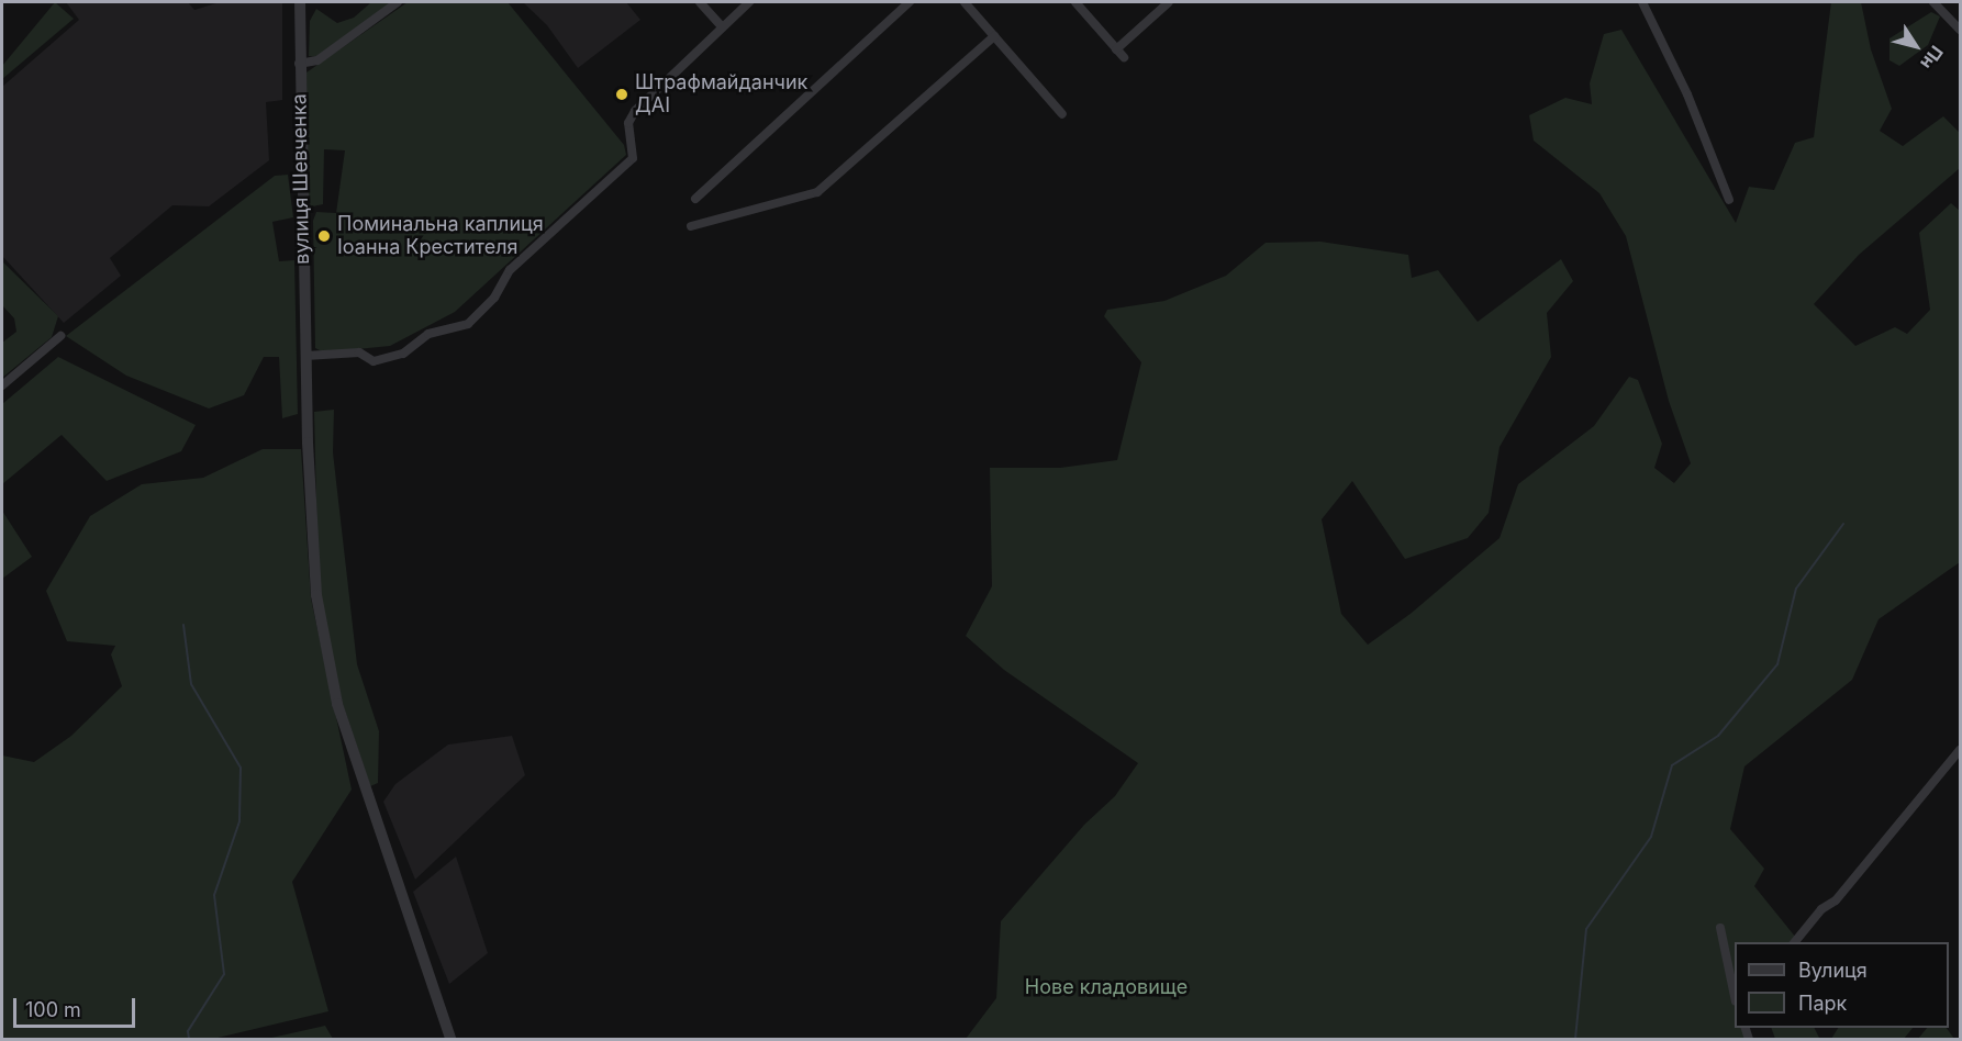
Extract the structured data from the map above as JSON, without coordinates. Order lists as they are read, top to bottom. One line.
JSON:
{"streets":{"street":["вулиця Шевченка"]},"parks":["Нове кладовище"],"places":["Штрафмайданчик ДАІ","Поминальна каплиця Іоанна Крестителя"],"legend":["Вулиця","Парк"],"scale_bar":"100 m","north":"bottom right"}
